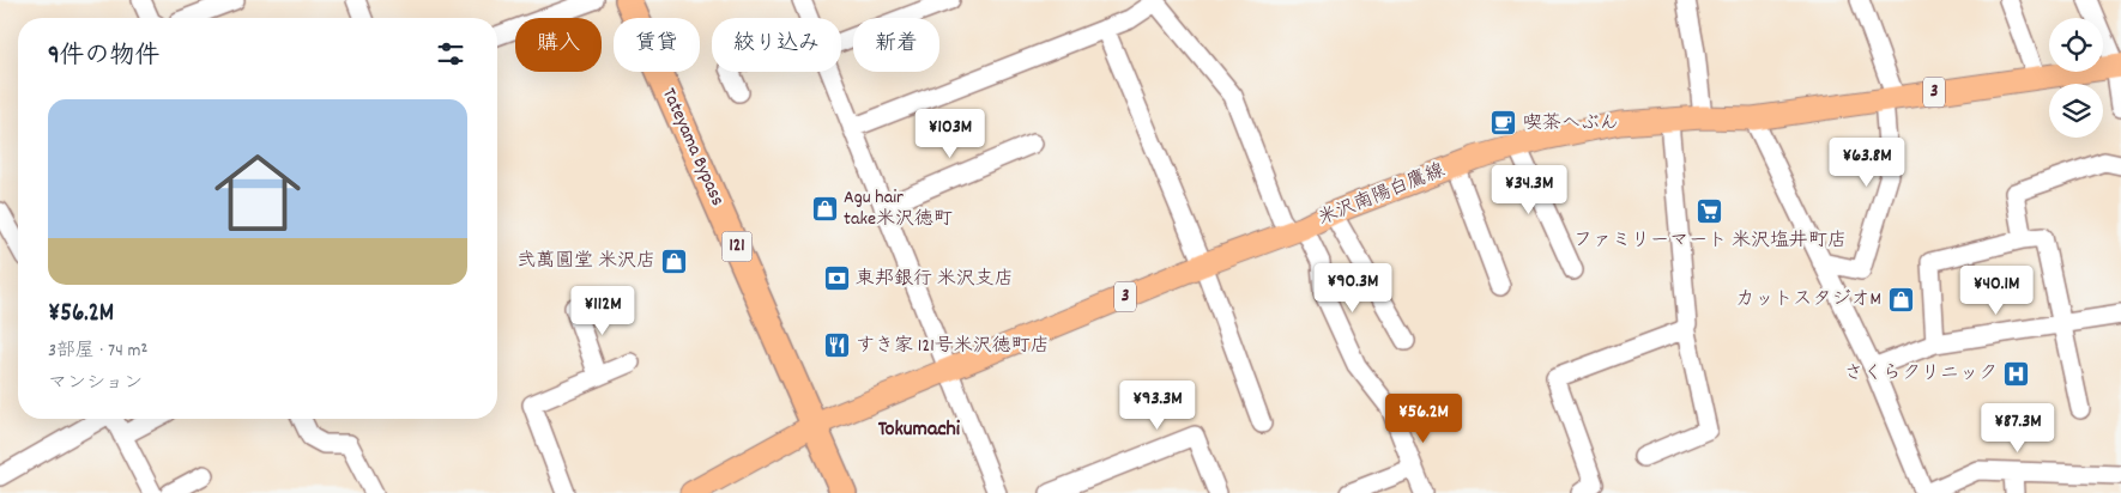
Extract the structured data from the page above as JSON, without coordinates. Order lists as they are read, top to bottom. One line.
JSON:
{"streets":{"highway":["Tateyama Bypass","121"],"main road":["3","米沢南陽白鷹線"]},"crossings":[["3","Tateyama Bypass"],["3","米沢南陽白鷹線"]],"districts":["Tokumachi"],"places":{"cafe":["喫茶へぶん"],"shop":["Agu hair take米沢徳町","弐萬圓堂 米沢店","カットスタジオM"],"supermarket":["ファミリーマート 米沢塩井町店"],"bank":["東邦銀行 米沢支店"],"restaurant":["すき家 121号米沢徳町店"],"hospital":["さくらクリニック"]},"page":{"chip":["購入","賃貸","絞り込み","新着"],"heading":"9件の物件","list":[{"name":"¥56.2M","note":"3部屋 · 74 m² · マンション"}],"price":["¥103M","¥63.8M","¥34.3M","¥90.3M","¥40.1M","¥112M","¥93.3M","¥56.2M","¥87.3M"]}}
